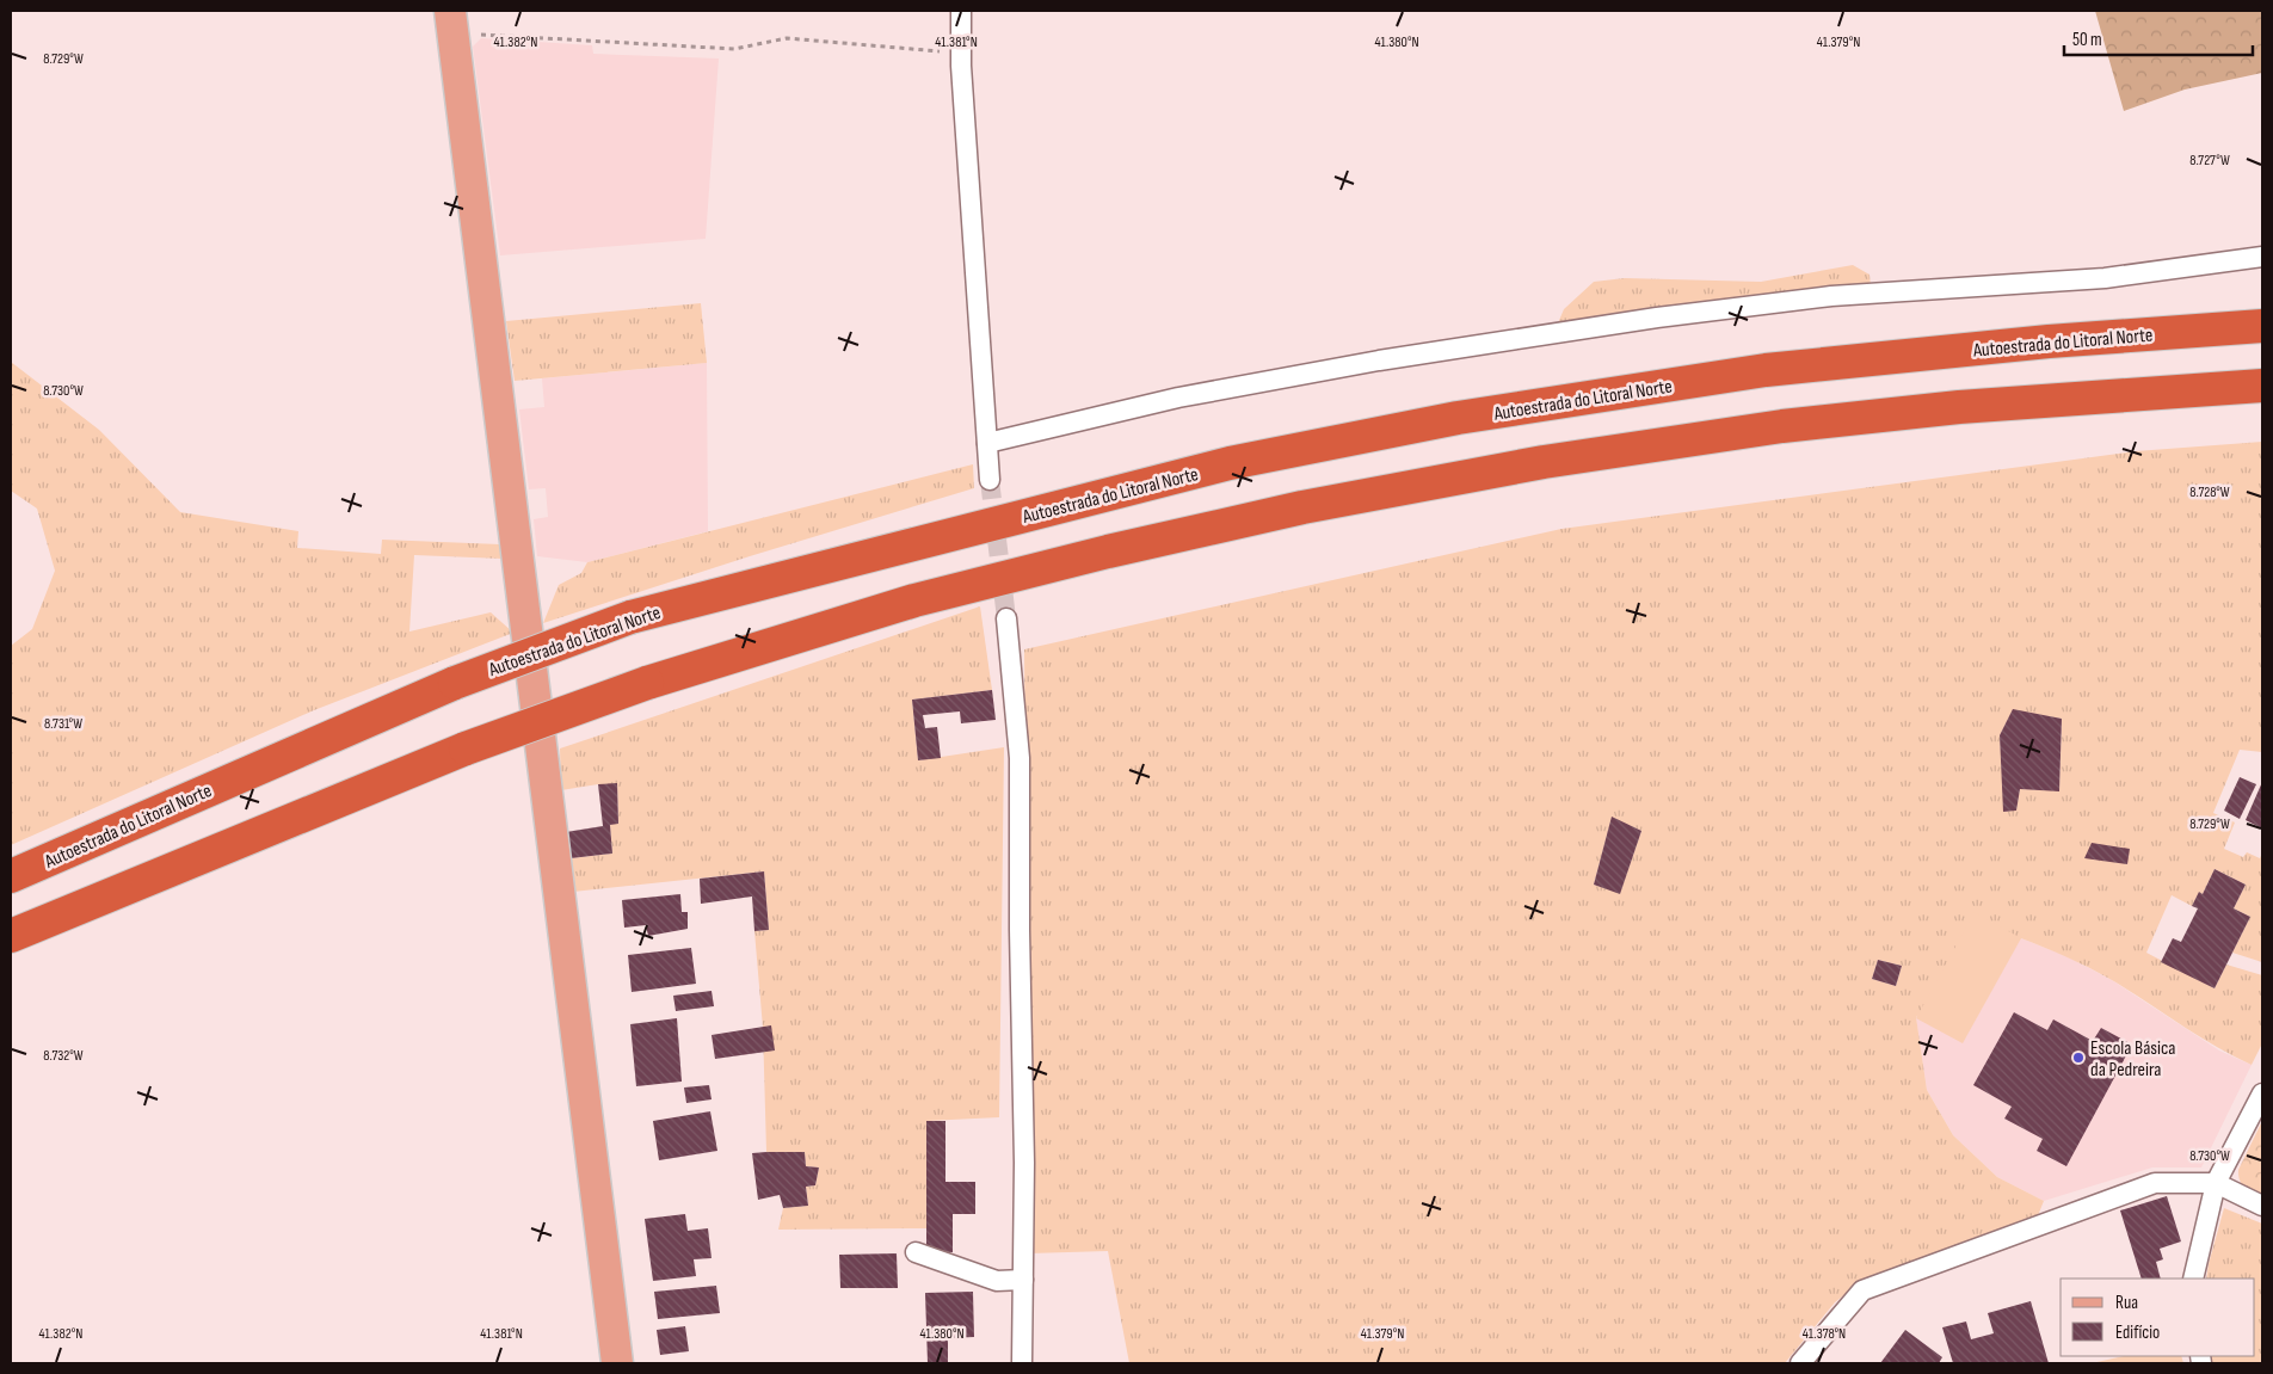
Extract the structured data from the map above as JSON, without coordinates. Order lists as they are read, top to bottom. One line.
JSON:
{"streets":{"highway":["Autoestrada do Litoral Norte"]},"places":["Escola Básica da Pedreira"],"legend":["Rua","Edifício"],"scale_bar":"50 m","coordinates":["41.382°N","41.381°N","41.380°N","41.379°N","8.729°W","8.727°W","8.730°W","8.728°W","8.731°W","8.732°W","41.378°N"]}
